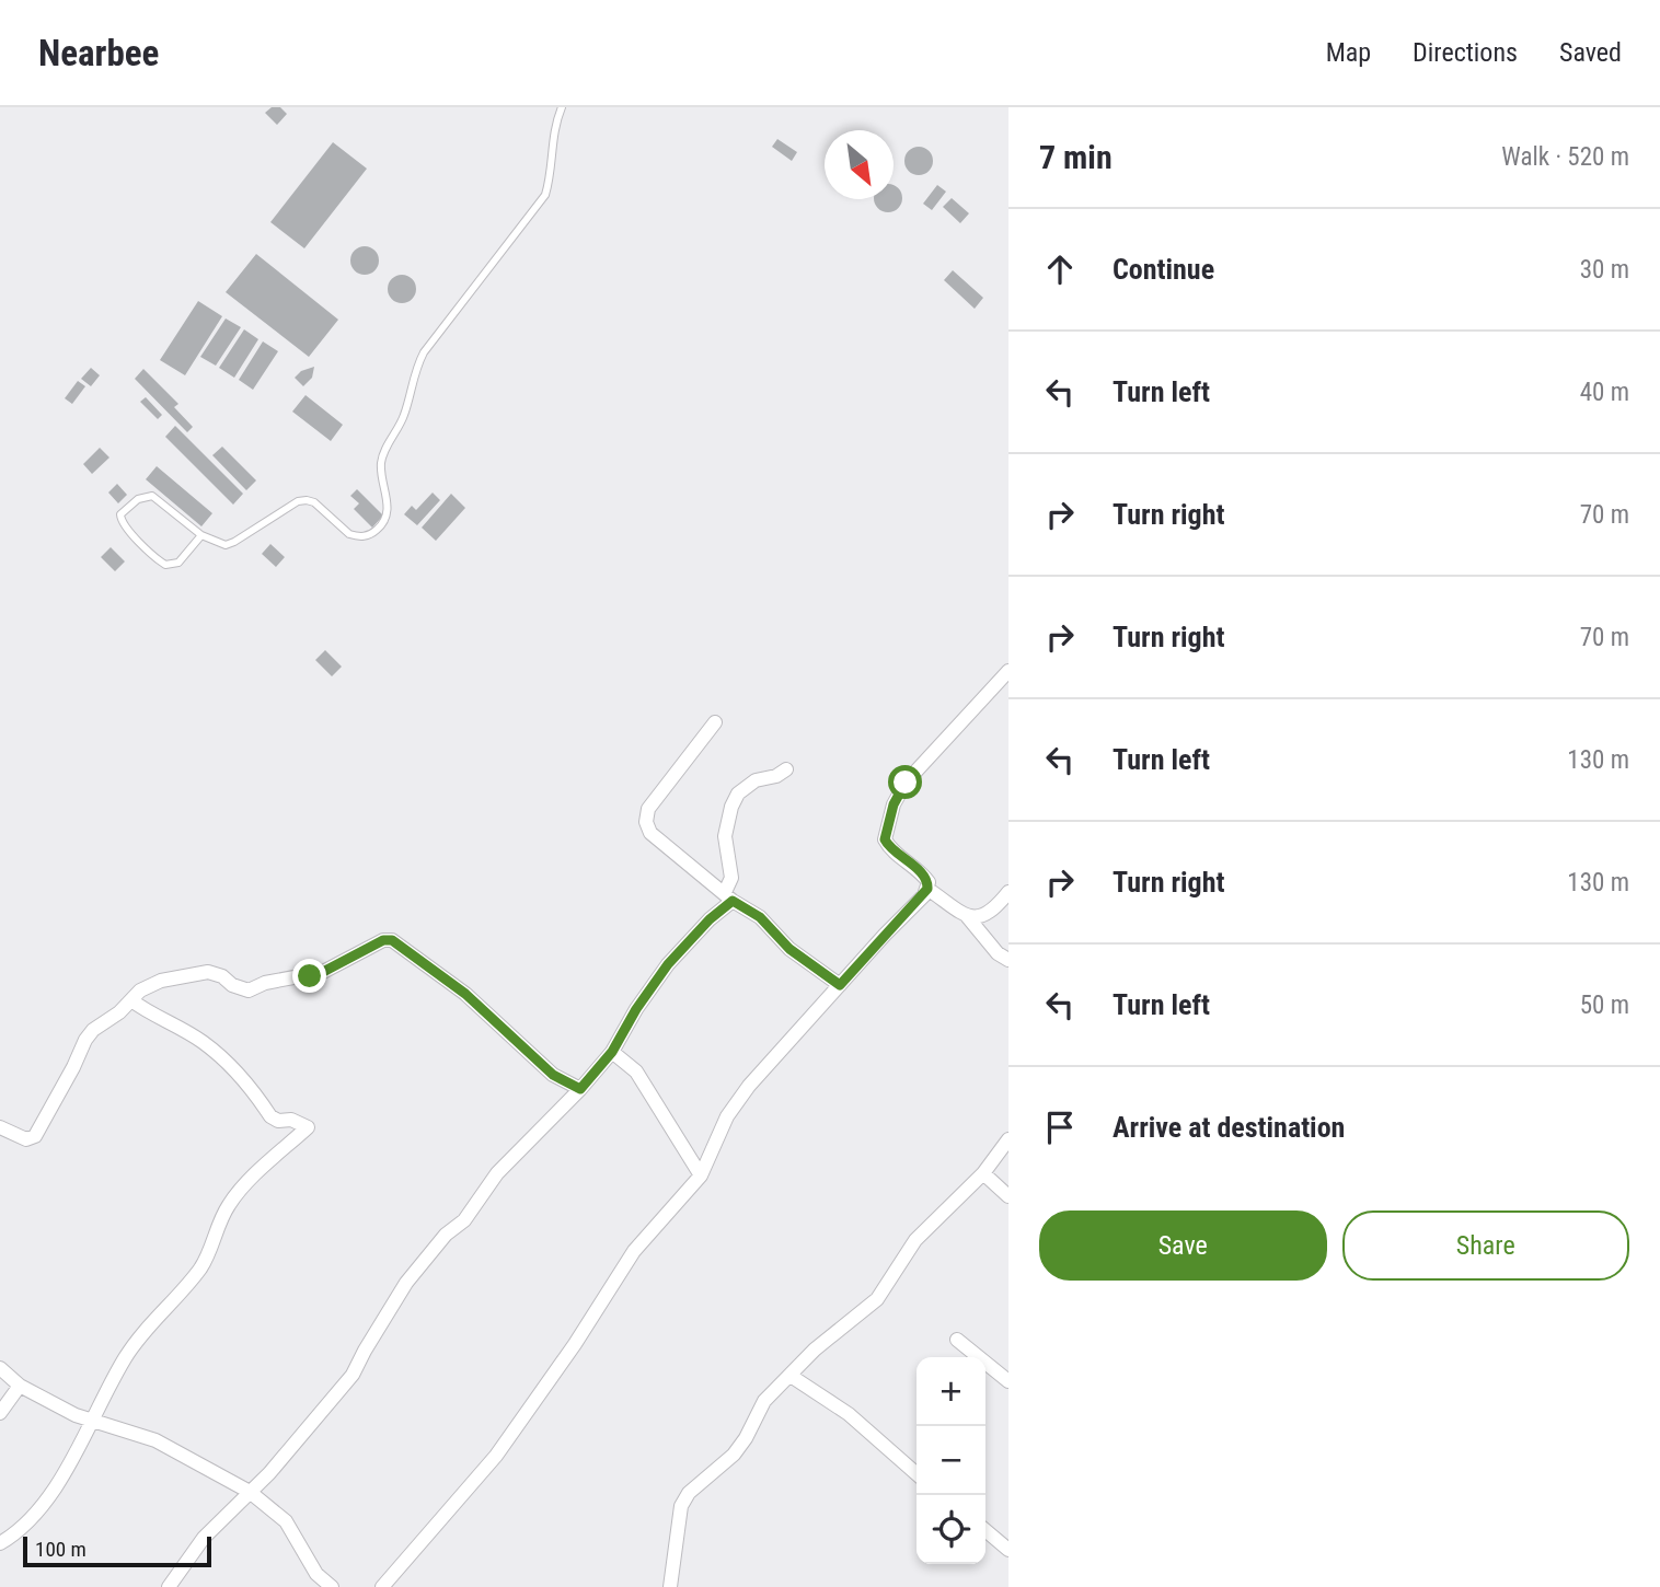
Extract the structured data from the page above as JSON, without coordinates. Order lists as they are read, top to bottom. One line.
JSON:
{"scale_bar":"100 m","north":"bottom right","page":{"header":"Nearbee","nav":["Map","Directions","Saved"],"heading":["7 min","Walk · 520 m"],"list":[["Continue","30 m"],["Turn left","40 m"],["Turn right","70 m"],["Turn right","70 m"],["Turn left","130 m"],["Turn right","130 m"],["Turn left","50 m"],"Arrive at destination"],"buttons":["Save","Share"],"map_buttons":["+","−"],"scale":"100 m"}}
